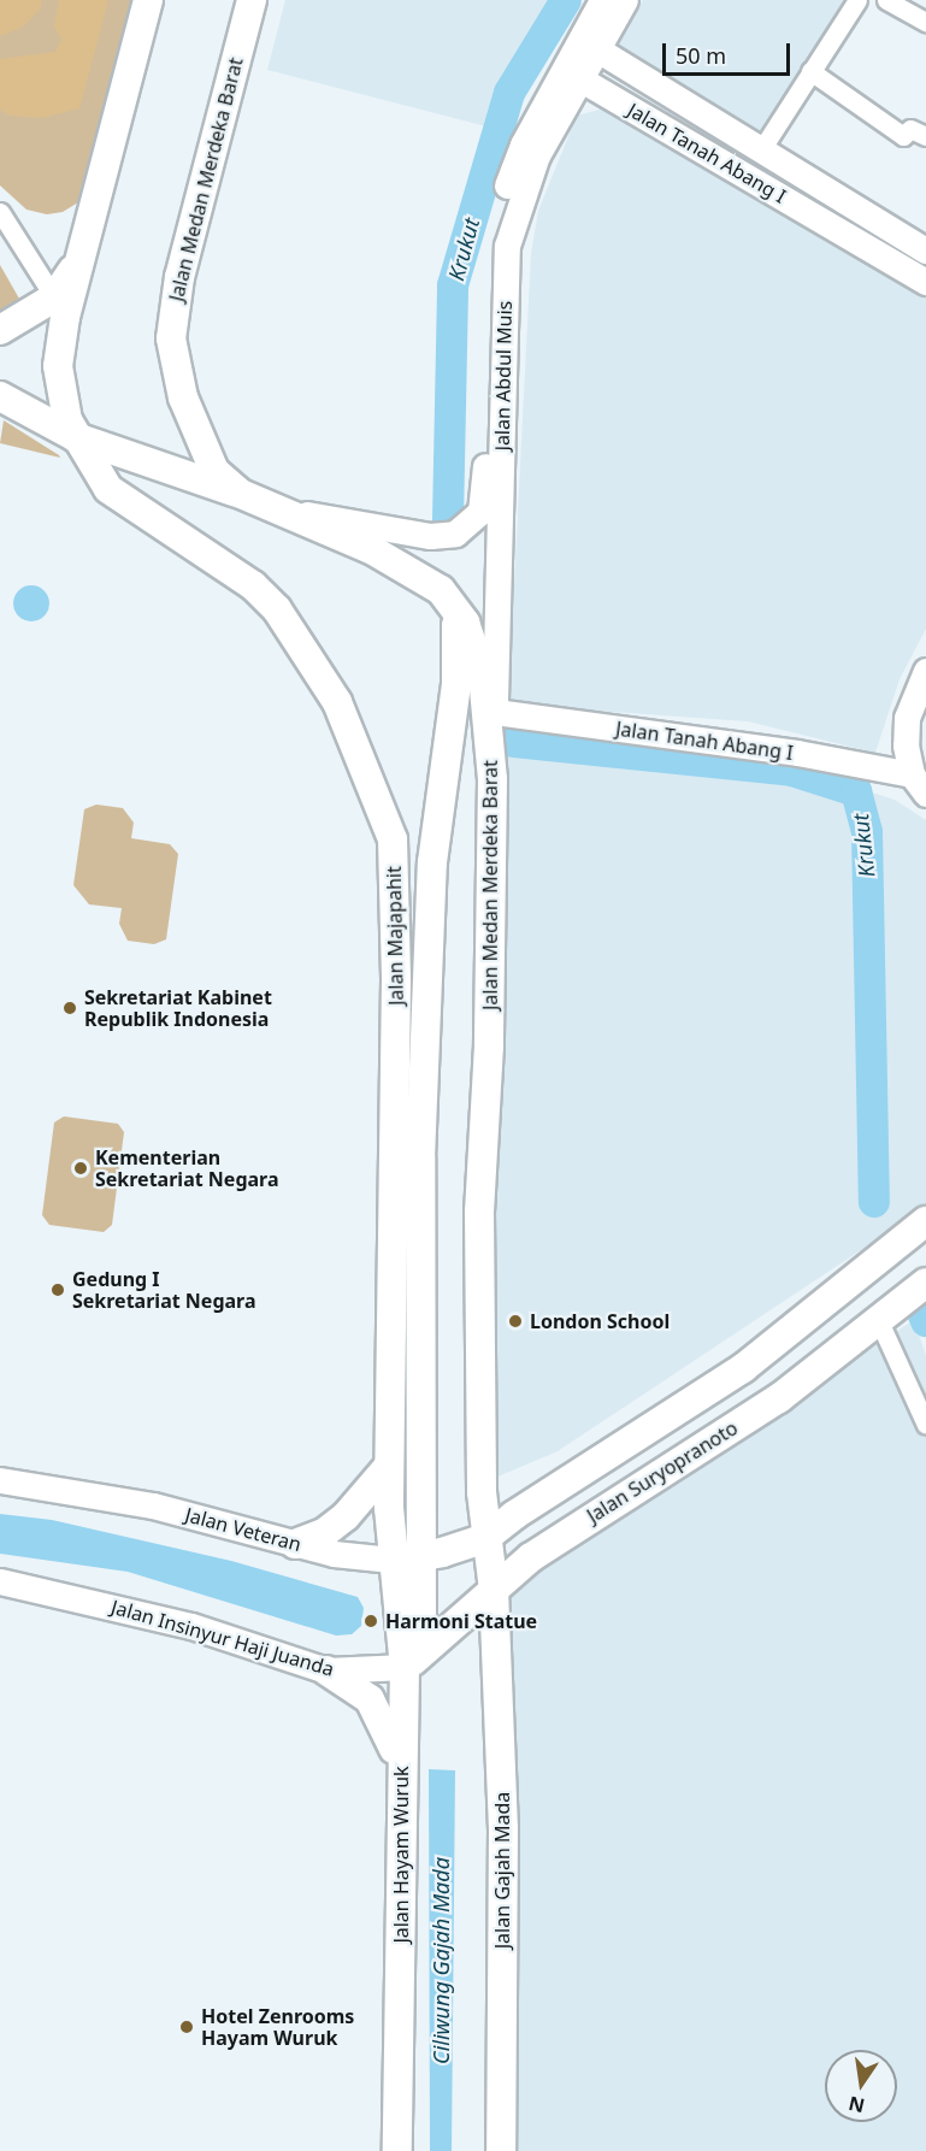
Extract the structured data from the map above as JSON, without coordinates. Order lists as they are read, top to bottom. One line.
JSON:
{"streets":{"main road":["Jalan Tanah Abang I","Jalan Medan Merdeka Barat","Jalan Abdul Muis","Jalan Majapahit","Jalan Suryopranoto","Jalan Veteran","Jalan Insinyur Haji Juanda","Jalan Hayam Wuruk","Jalan Gajah Mada"]},"crossings":[["Jalan Tanah Abang I","Jalan Abdul Muis"],["Jalan Medan Merdeka Barat","Jalan Abdul Muis"],["Jalan Medan Merdeka Barat","Jalan Majapahit"],["Jalan Medan Merdeka Barat","Jalan Suryopranoto"],["Jalan Medan Merdeka Barat","Jalan Veteran"],["Jalan Medan Merdeka Barat","Jalan Gajah Mada"],["Jalan Majapahit","Jalan Veteran"],["Jalan Majapahit","Jalan Hayam Wuruk"],["Jalan Suryopranoto","Jalan Insinyur Haji Juanda"],["Jalan Suryopranoto","Jalan Hayam Wuruk"],["Jalan Suryopranoto","Jalan Gajah Mada"],["Jalan Veteran","Jalan Hayam Wuruk"],["Jalan Insinyur Haji Juanda","Jalan Hayam Wuruk"]],"water":["Krukut","Ciliwung Gajah Mada"],"places":["Sekretariat Kabinet Republik Indonesia","Kementerian Sekretariat Negara","Gedung I Sekretariat Negara","London School","Harmoni Statue","Hotel Zenrooms Hayam Wuruk"],"scale_bar":"50 m","north":"bottom"}
